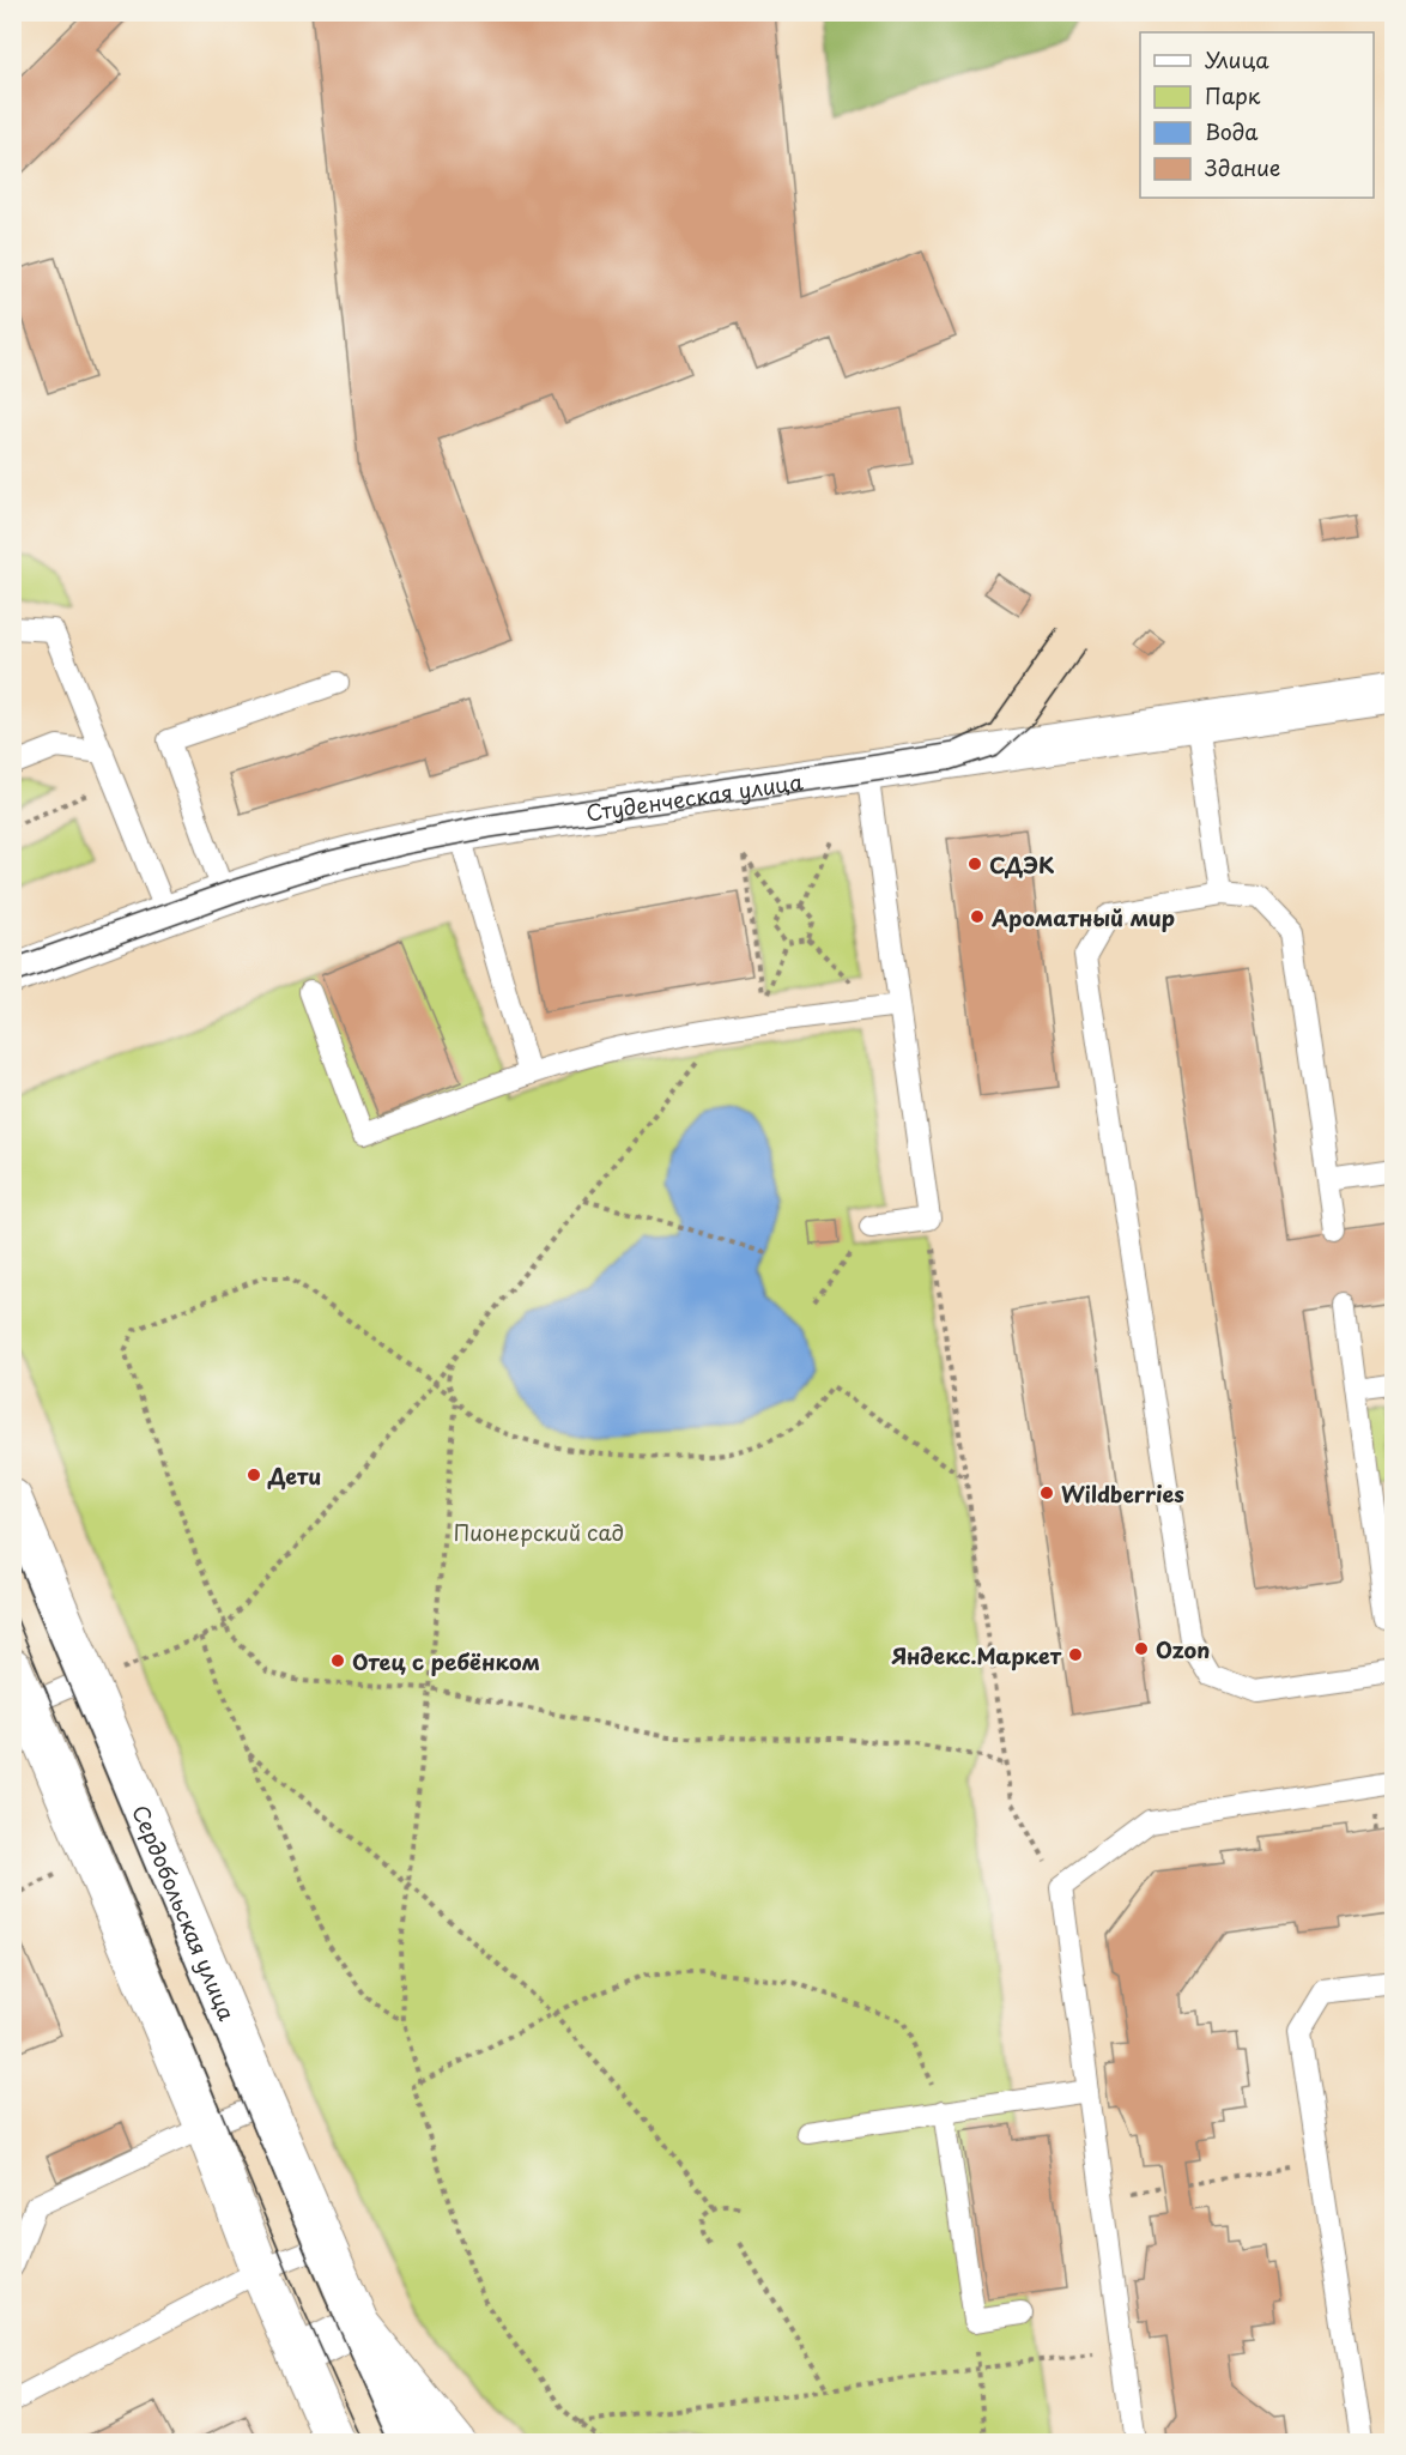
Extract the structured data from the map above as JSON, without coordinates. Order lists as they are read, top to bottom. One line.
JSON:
{"streets":{"main road":["Студенческая улица","Сердобольская улица"]},"parks":["Пионерский сад"],"places":["СДЭК","Ароматный мир","Дети","Wildberries","Ozon","Яндекс.Маркет","Отец с ребёнком"],"legend":["Улица","Парк","Вода","Здание"]}
